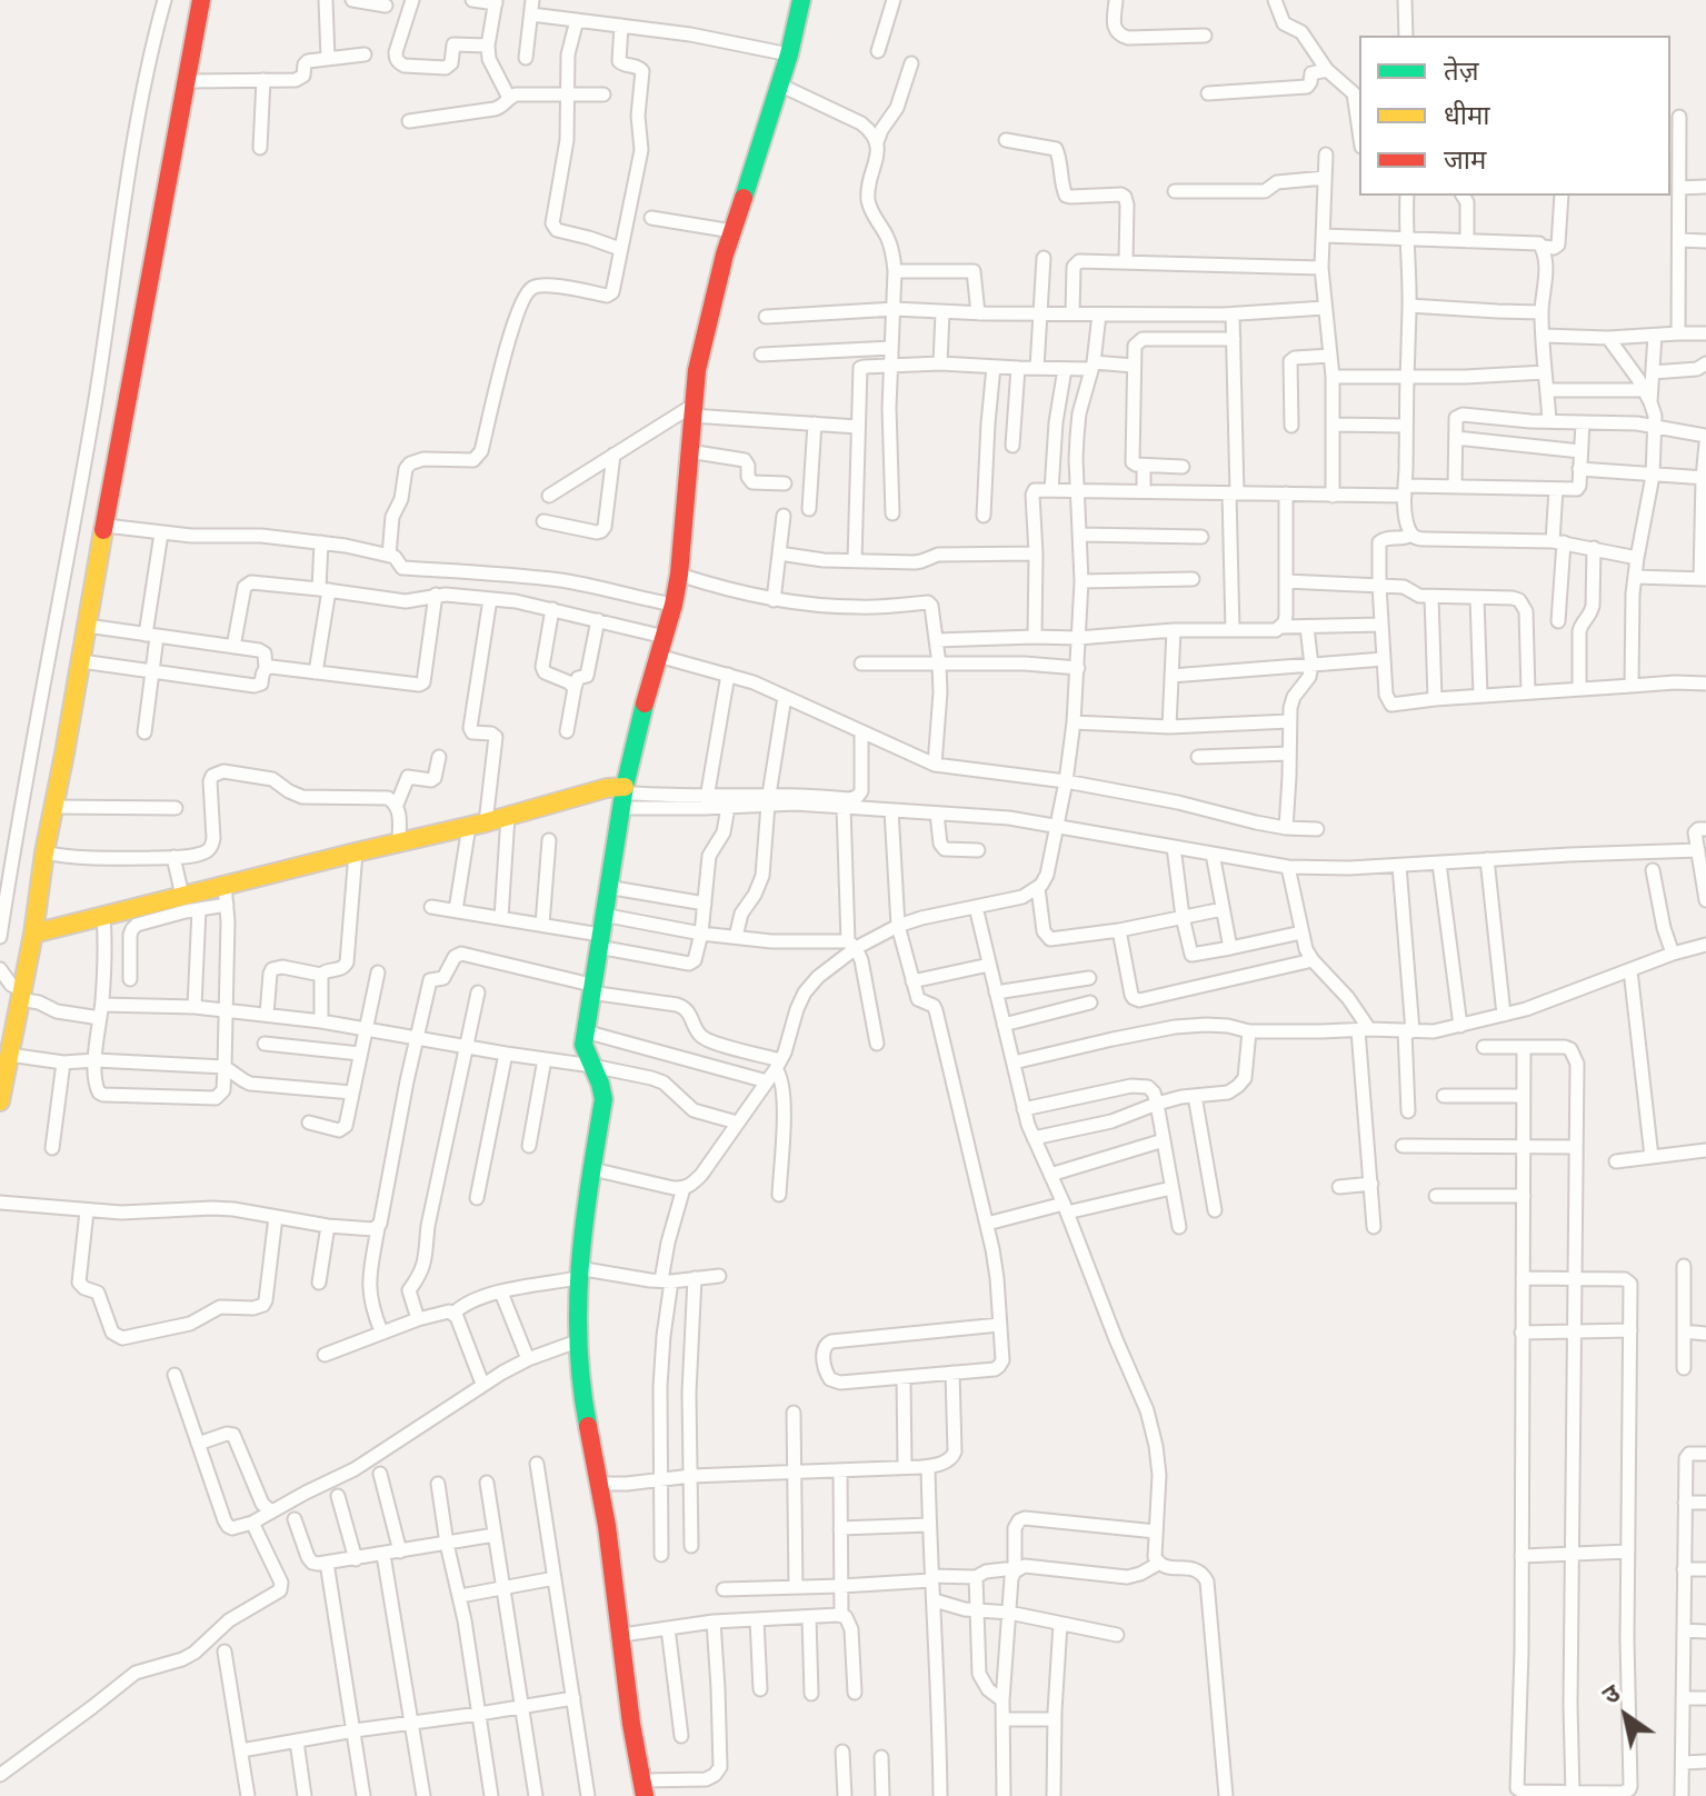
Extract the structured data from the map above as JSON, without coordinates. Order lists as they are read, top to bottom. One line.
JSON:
{"legend":["तेज़","धीमा","जाम"],"north":"top left"}
